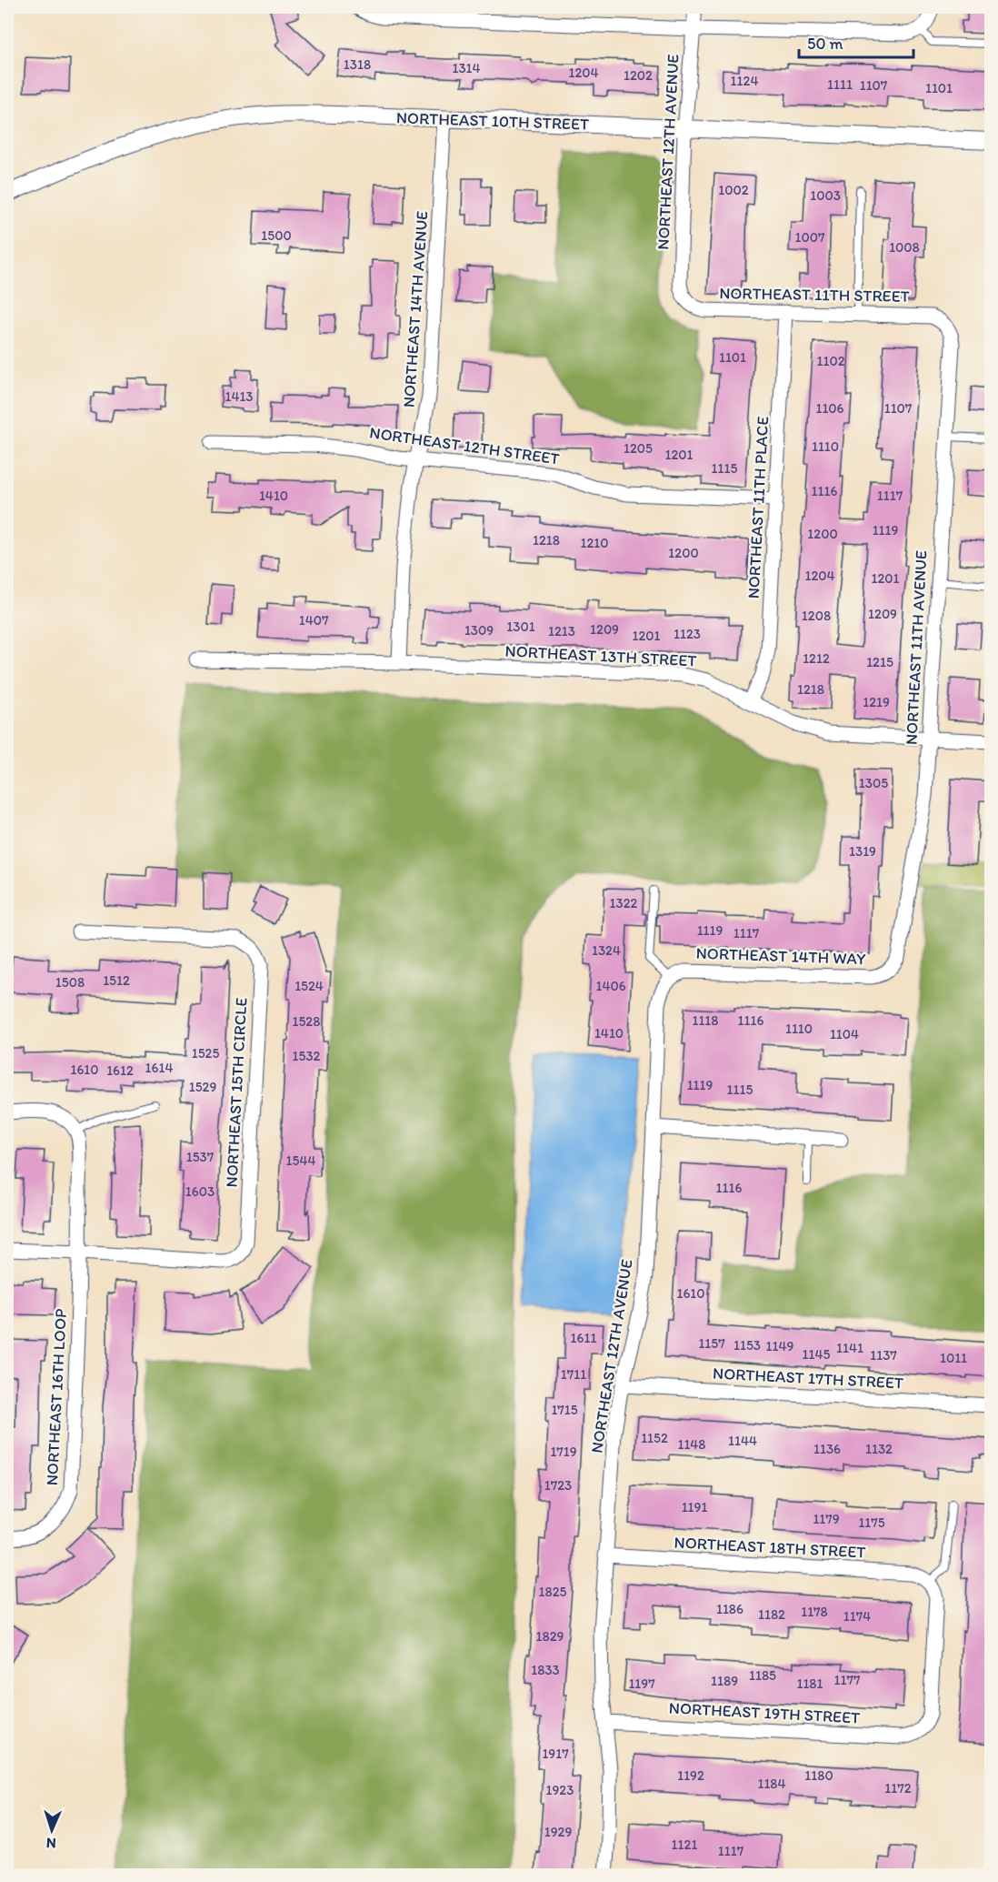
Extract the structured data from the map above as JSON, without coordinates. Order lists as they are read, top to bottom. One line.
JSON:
{"streets":{"street":["NORTHEAST 10TH STREET","NORTHEAST 12TH AVENUE","NORTHEAST 11TH STREET","NORTHEAST 14TH AVENUE","NORTHEAST 12TH STREET","NORTHEAST 11TH PLACE","NORTHEAST 11TH AVENUE","NORTHEAST 13TH STREET","NORTHEAST 14TH WAY","NORTHEAST 15TH CIRCLE","NORTHEAST 17TH STREET","NORTHEAST 16TH LOOP","NORTHEAST 18TH STREET","NORTHEAST 19TH STREET"]},"crossings":[["NORTHEAST 10TH STREET","NORTHEAST 12TH AVENUE"],["NORTHEAST 10TH STREET","NORTHEAST 14TH AVENUE"],["NORTHEAST 12TH AVENUE","NORTHEAST 11TH STREET"],["NORTHEAST 12TH AVENUE","NORTHEAST 14TH WAY"],["NORTHEAST 12TH AVENUE","NORTHEAST 17TH STREET"],["NORTHEAST 12TH AVENUE","NORTHEAST 18TH STREET"],["NORTHEAST 12TH AVENUE","NORTHEAST 19TH STREET"],["NORTHEAST 11TH STREET","NORTHEAST 11TH PLACE"],["NORTHEAST 11TH STREET","NORTHEAST 11TH AVENUE"],["NORTHEAST 14TH AVENUE","NORTHEAST 12TH STREET"],["NORTHEAST 14TH AVENUE","NORTHEAST 13TH STREET"],["NORTHEAST 12TH STREET","NORTHEAST 11TH PLACE"],["NORTHEAST 11TH PLACE","NORTHEAST 13TH STREET"],["NORTHEAST 11TH AVENUE","NORTHEAST 13TH STREET"],["NORTHEAST 11TH AVENUE","NORTHEAST 14TH WAY"],["NORTHEAST 15TH CIRCLE","NORTHEAST 16TH LOOP"],["NORTHEAST 18TH STREET","NORTHEAST 19TH STREET"]],"house_numbers":["1318","1314","1204","1202","1124","1111","1107","1101","1002","1003","1500","1007","1008","1101","1102","1413","1106","1107","1110","1205","1201","1115","1116","1410","1117","1119","1200","1218","1210","1200","1204","1201","1209","1208","1407","1301","1209","1309","1213","1123","1201","1212","1215","1218","1219","1305","1319","1322","1119","1117","1324","1512","1508","1524","1406","1118","1116","1528","1110","1410","1104","1525","1532","1614","1610","1612","1119","1529","1115","1537","1544","1116","1603","1610","1611","1157","1153","1149","1141","1145","1137","1011","1711","1715","1152","1144","1148","1136","1132","1719","1723","1191","1179","1175","1825","1186","1178","1182","1174","1829","1833","1185","1177","1189","1197","1181","1917","1192","1180","1184","1172","1923","1929","1121","1117"],"scale_bar":"50 m","north":"bottom"}
